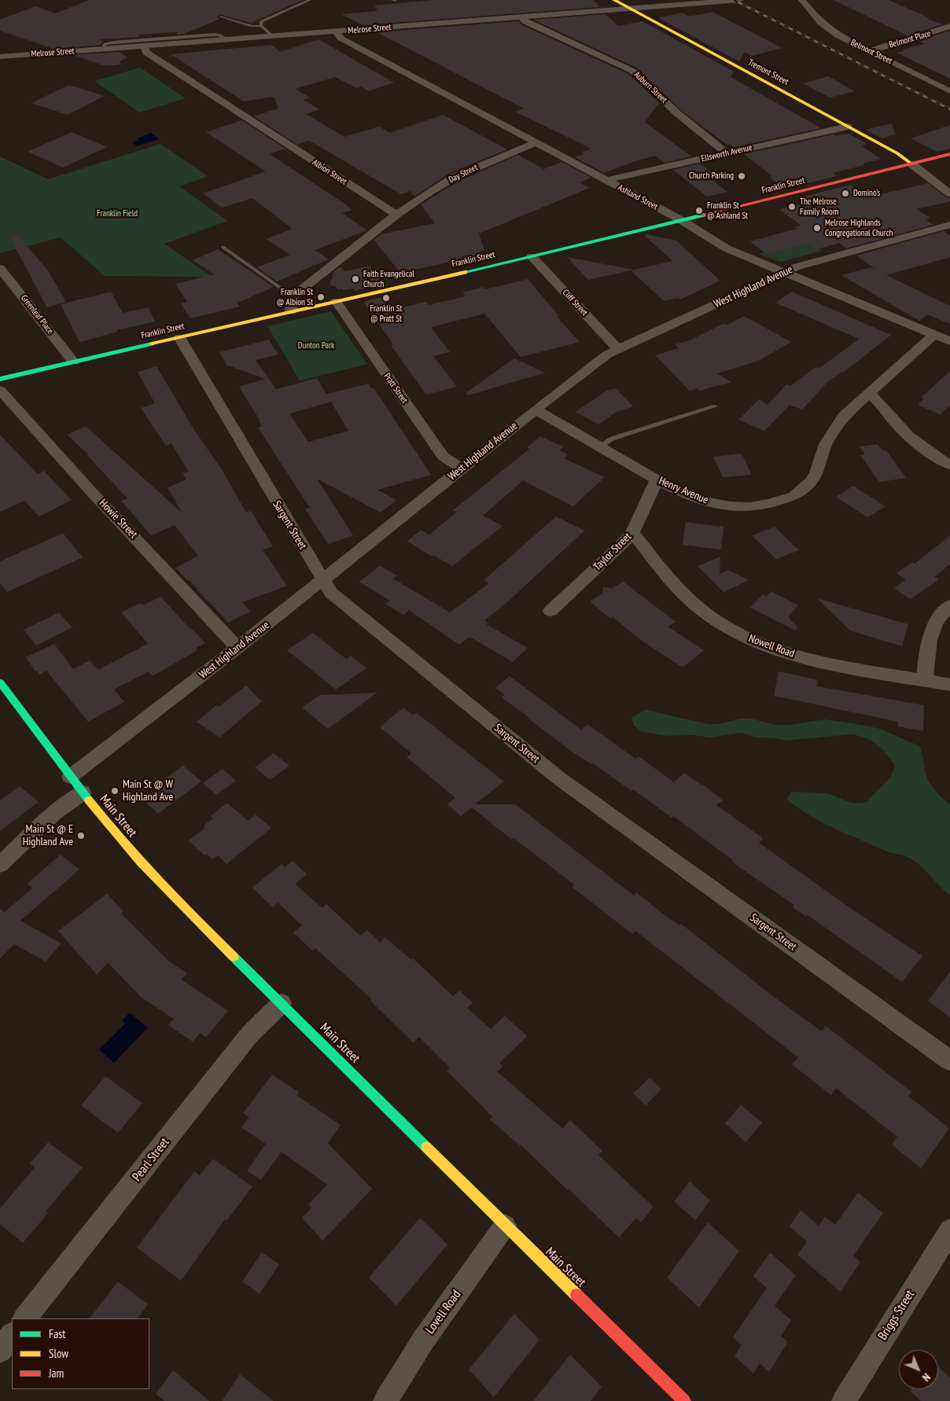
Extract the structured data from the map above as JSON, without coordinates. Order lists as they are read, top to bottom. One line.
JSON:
{"streets":{"main road":["Tremont Street","Franklin Street","Main Street"],"street":["Melrose Street","Belmont Place","Belmont Street","Auburn Street","Ellsworth Avenue","Albion Street","Day Street","Ashland Street","West Highland Avenue","Cliff Street","Greenleaf Place","Pratt Street","Henry Avenue","Howie Street","Sargent Street","Taylor Street","Nowell Road","Pearl Street","Lovell Road","Briggs Street"]},"crossings":[["Melrose Street","Tremont Street"],["Melrose Street","Auburn Street"],["Melrose Street","Albion Street"],["Melrose Street","Ashland Street"],["Belmont Place","Belmont Street"],["Tremont Street","Ellsworth Avenue"],["Tremont Street","Franklin Street"],["Auburn Street","Ellsworth Avenue"],["Ellsworth Avenue","Ashland Street"],["Albion Street","Day Street"],["Day Street","Ashland Street"],["Franklin Street","Ashland Street"],["Franklin Street","Cliff Street"],["Franklin Street","Greenleaf Place"],["Franklin Street","Pratt Street"],["Franklin Street","Sargent Street"],["Ashland Street","West Highland Avenue"],["Ashland Street","Henry Avenue"],["West Highland Avenue","Cliff Street"],["West Highland Avenue","Pratt Street"],["West Highland Avenue","Henry Avenue"],["West Highland Avenue","Howie Street"],["West Highland Avenue","Sargent Street"],["West Highland Avenue","Main Street"],["Henry Avenue","Taylor Street"],["Taylor Street","Nowell Road"],["Main Street","Pearl Street"],["Main Street","Lovell Road"]],"parks":["Franklin Field","Dunton Park"],"places":["Church Parking","Domino's","The Melrose Family Room","Franklin St @ Ashland St","Melrose Highlands Congregational Church","Faith Evangelical Church","Franklin St @ Albion St","Franklin St @ Pratt St","Main St @ W Highland Ave","Main St @ E Highland Ave"],"legend":["Fast","Slow","Jam"],"north":"bottom right"}
